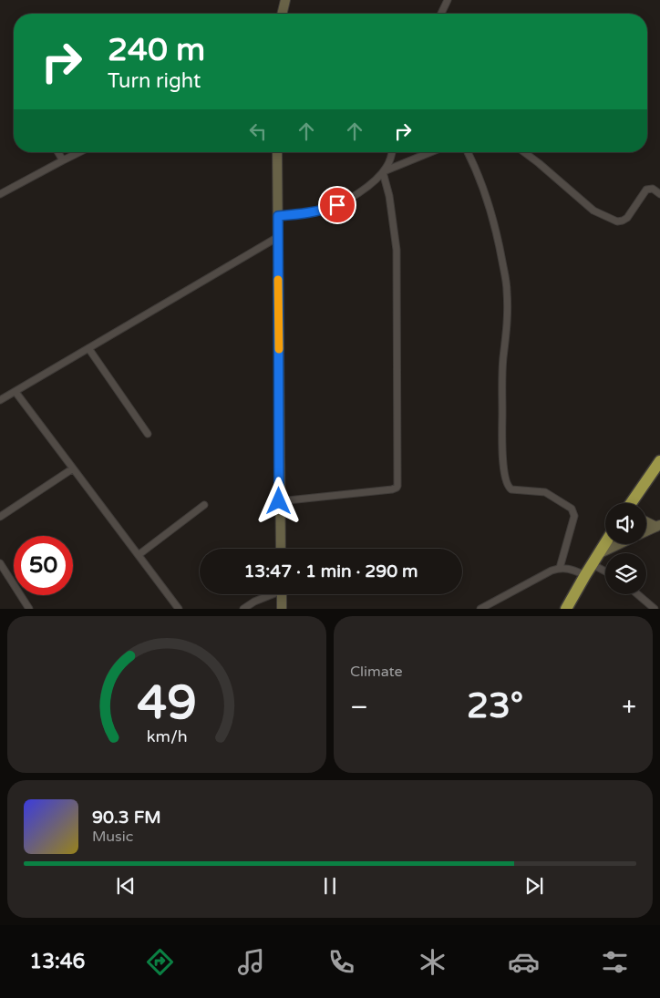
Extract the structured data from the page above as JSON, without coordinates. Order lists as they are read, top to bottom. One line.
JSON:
{"page":{"turn":["240 m","Turn right"],"limit":"50","trip":"13:47 · 1 min · 290 m","tile":"Climate","heat":["−","23°","+"],"song":["90.3 FM","Music"],"tabs":"13:46","gauge":["49","km/h"]}}
